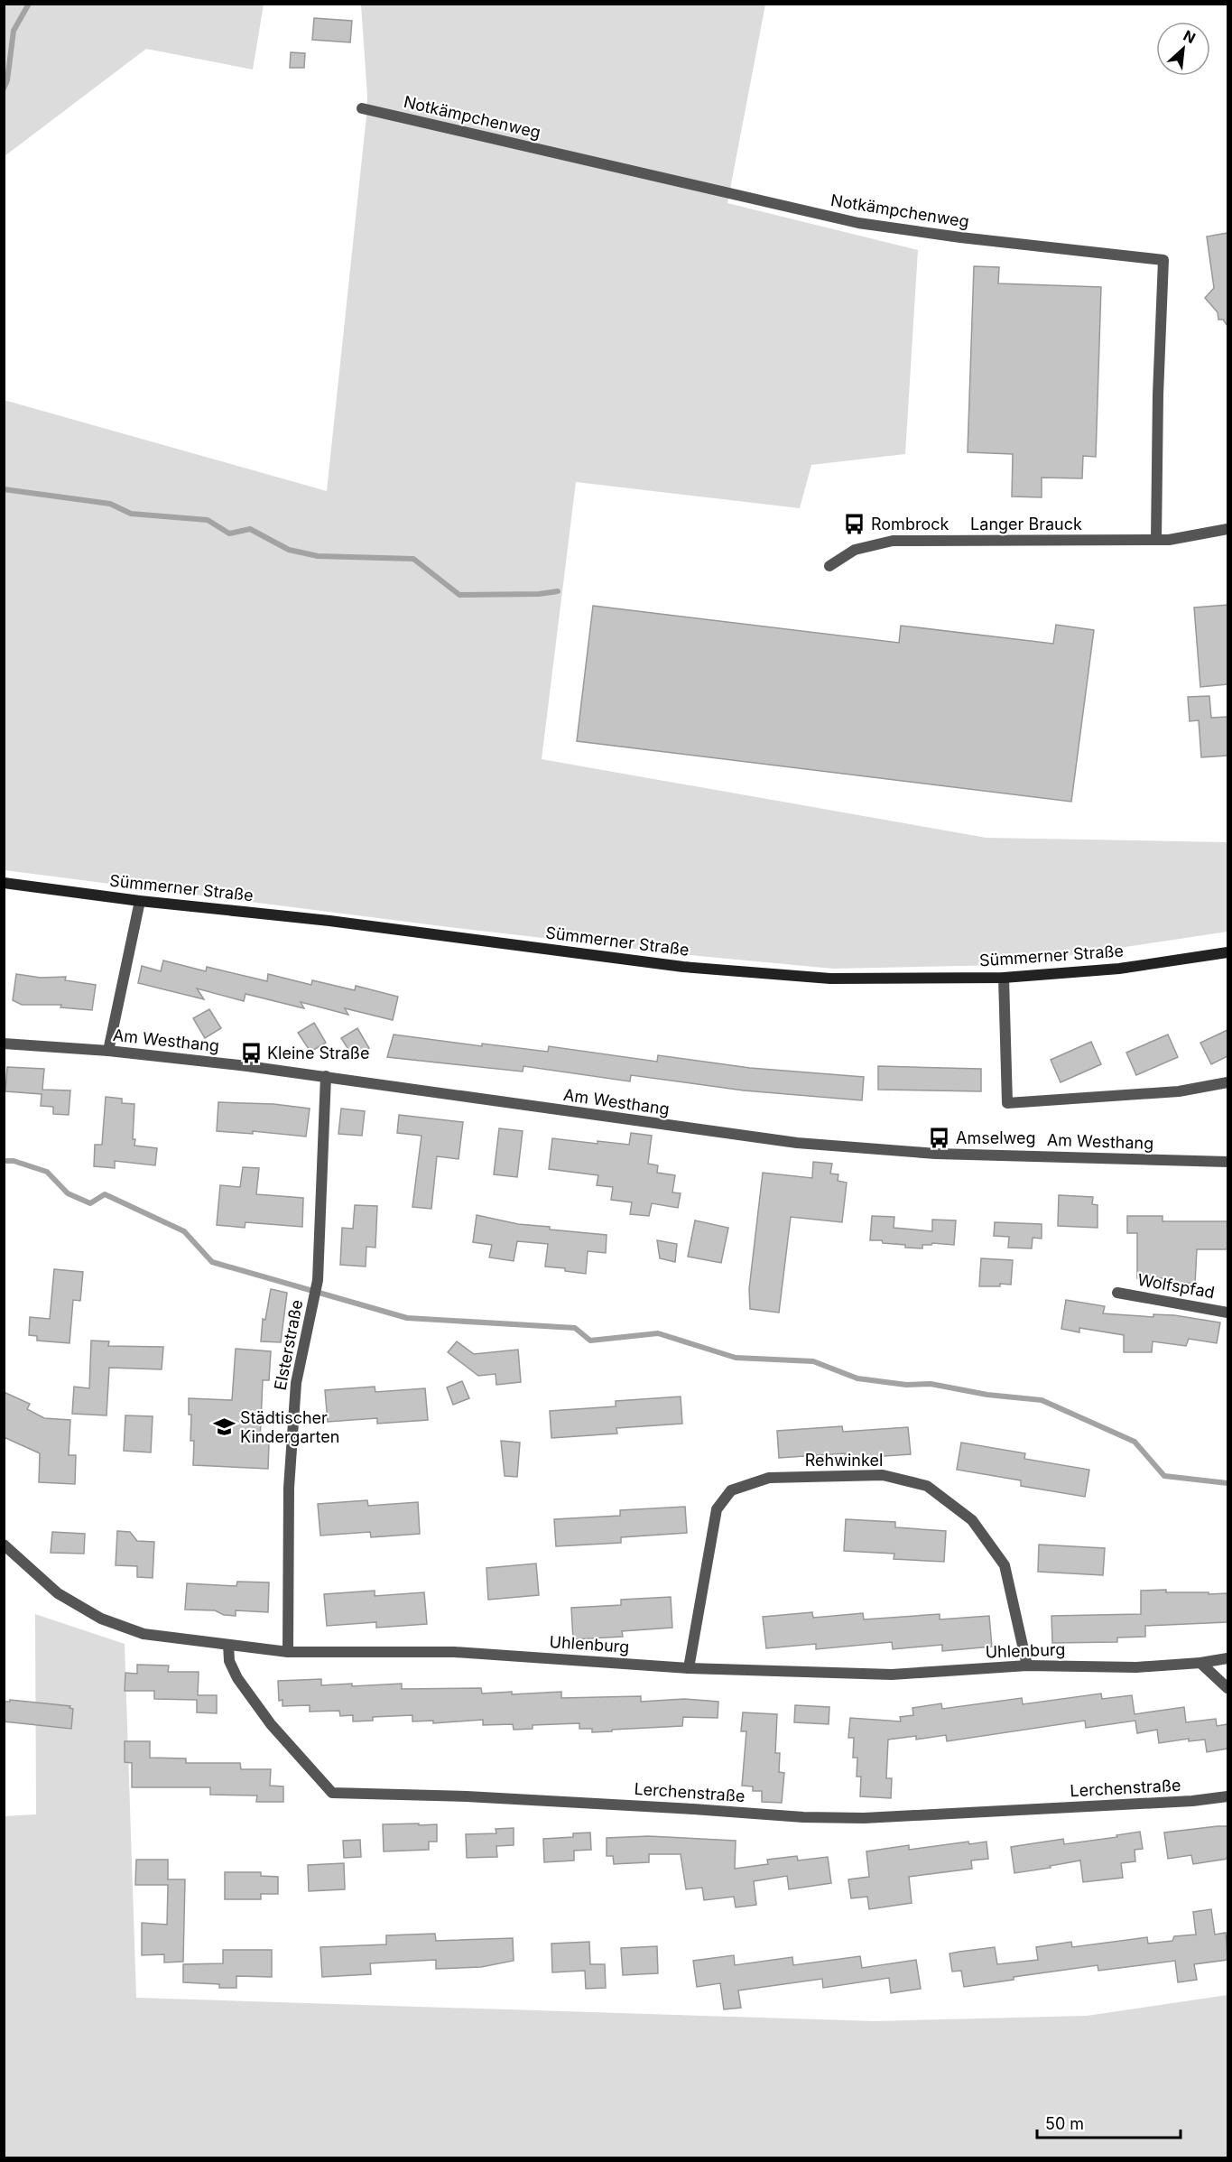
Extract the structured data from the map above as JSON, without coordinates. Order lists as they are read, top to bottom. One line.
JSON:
{"streets":{"main road":["Sümmerner Straße"],"street":["Notkämpchenweg","Langer Brauck","Am Westhang","Wolfspfad","Elsterstraße","Rehwinkel","Uhlenburg","Lerchenstraße"]},"crossings":[["Notkämpchenweg","Langer Brauck"],["Am Westhang","Elsterstraße"],["Elsterstraße","Uhlenburg"],["Rehwinkel","Uhlenburg"],["Uhlenburg","Lerchenstraße"]],"places":{"bus stop":["Rombrock","Kleine Straße","Amselweg"],"school or university":["Städtischer Kindergarten"]},"scale_bar":"50 m","north":"top right"}
